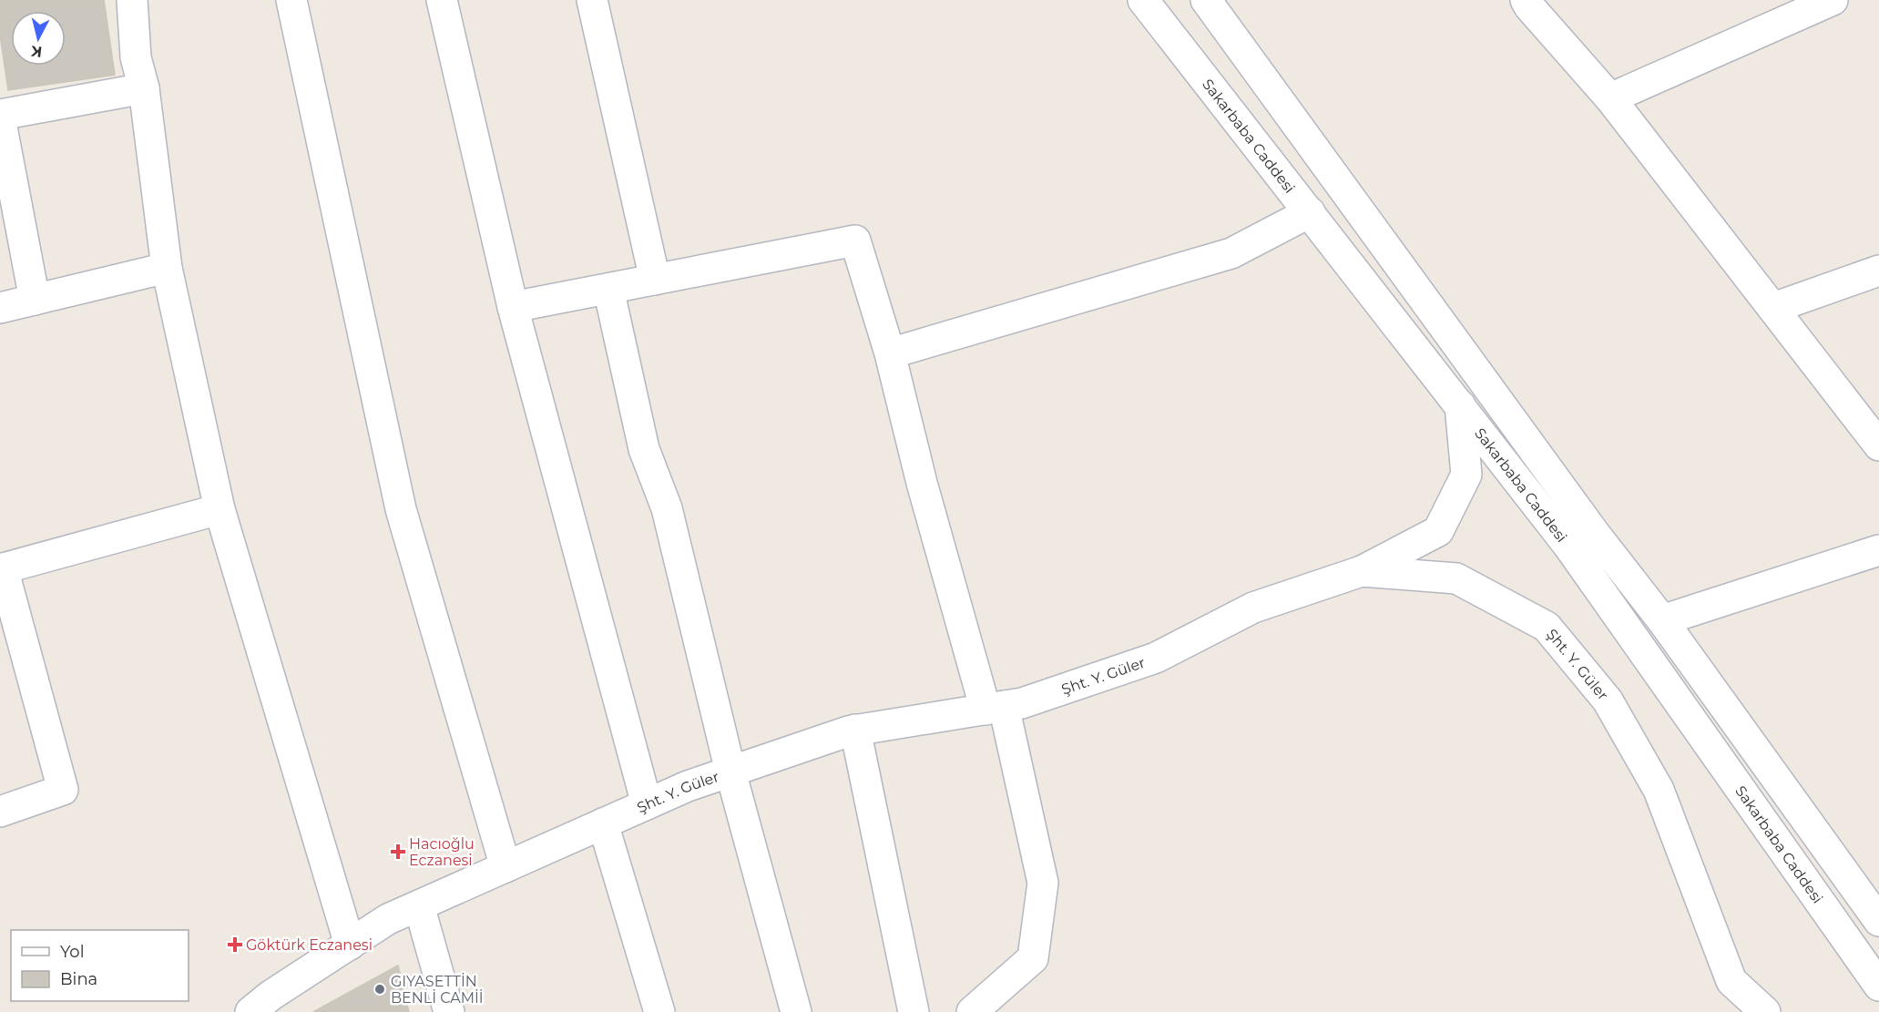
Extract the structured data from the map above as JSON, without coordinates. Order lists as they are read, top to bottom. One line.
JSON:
{"streets":{"street":["Sakarbaba Caddesi","Şht. Y. Güler"]},"places":{"health":["Hacıoğlu Eczanesi","Göktürk Eczanesi"],"other":["GIYASETTİN BENLİ CAMİİ"]},"legend":["Yol","Bina"],"north":"bottom"}
